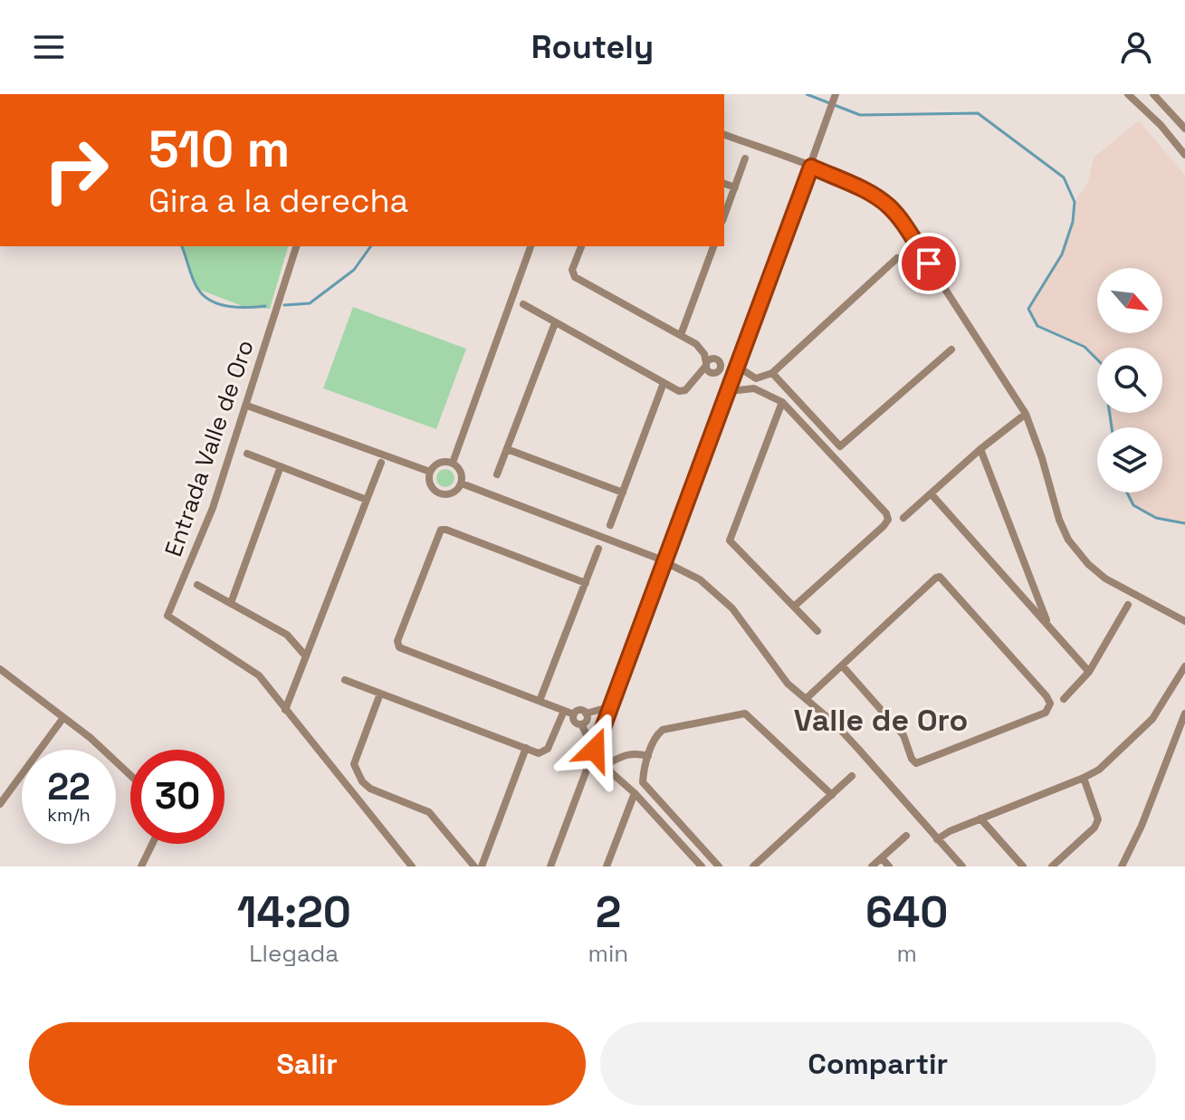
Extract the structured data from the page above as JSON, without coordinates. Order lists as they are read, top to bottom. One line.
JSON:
{"streets":{"street":["Entrada Valle de Oro"]},"districts":["Valle de Oro"],"north":"bottom right","page":{"header":"Routely","turn":["510 m","Gira a la derecha"],"speed":"22 km/h","limit":"30","eta":["14:20","Llegada","2","min","640","m"],"buttons":["Salir","Compartir"]}}
